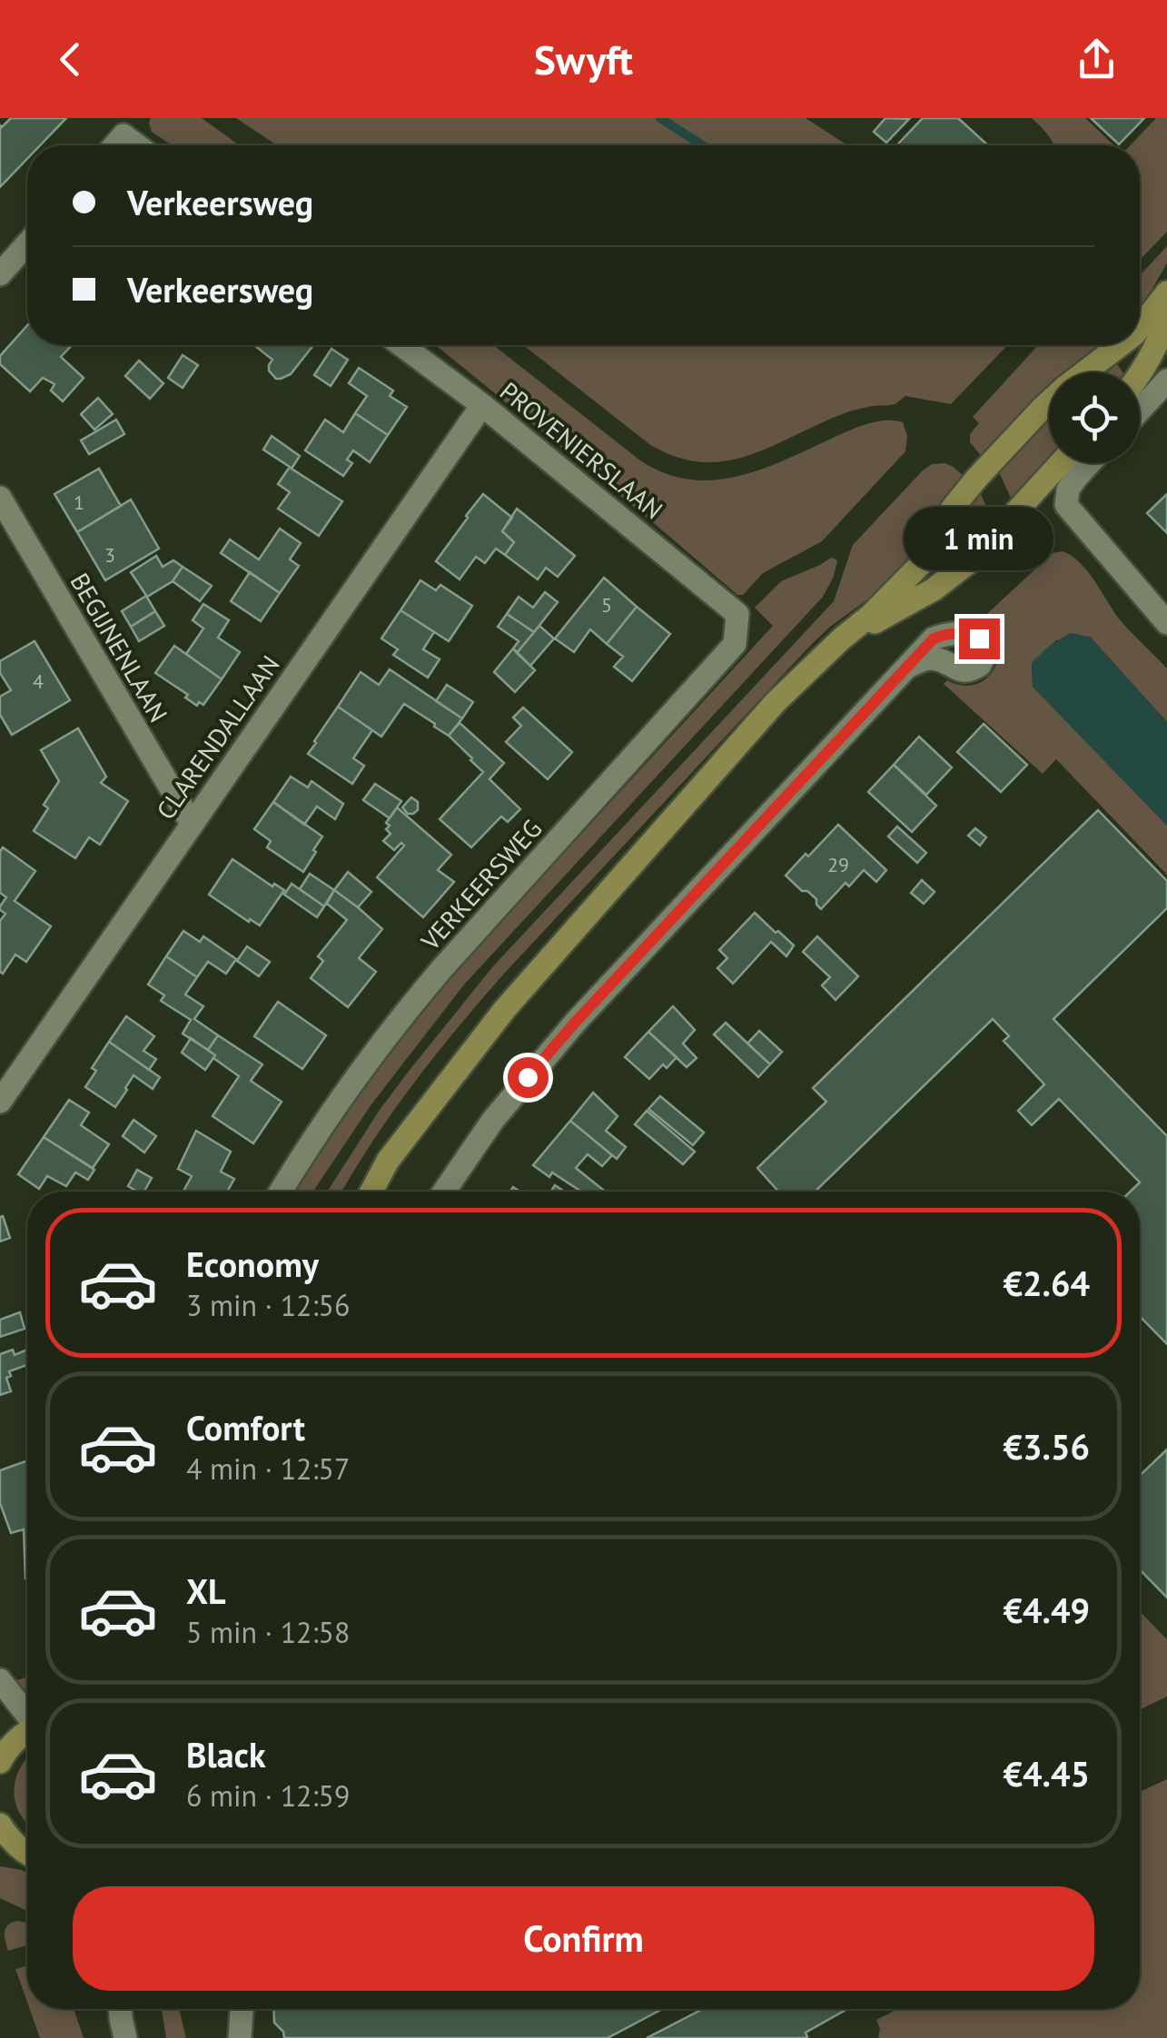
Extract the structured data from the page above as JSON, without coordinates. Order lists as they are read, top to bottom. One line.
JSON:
{"streets":{"street":["PROVENIERSLAAN","BEGIJNENLAAN","CLARENDALLAAN","VERKEERSWEG"]},"crossings":[["PROVENIERSLAAN","CLARENDALLAAN"],["PROVENIERSLAAN","VERKEERSWEG"],["BEGIJNENLAAN","CLARENDALLAAN"]],"house_numbers":["1","3","5","4","29"],"page":{"header":"Swyft","banner":["Verkeersweg","Verkeersweg"],"bubble":"1 min","list":[{"name":"Economy","note":"3 min · 12:56","value":"€2.64"},{"name":"Comfort","note":"4 min · 12:57","value":"€3.56"},{"name":"XL","note":"5 min · 12:58","value":"€4.49"},{"name":"Black","note":"6 min · 12:59","value":"€4.45"}],"buttons":"Confirm"}}
